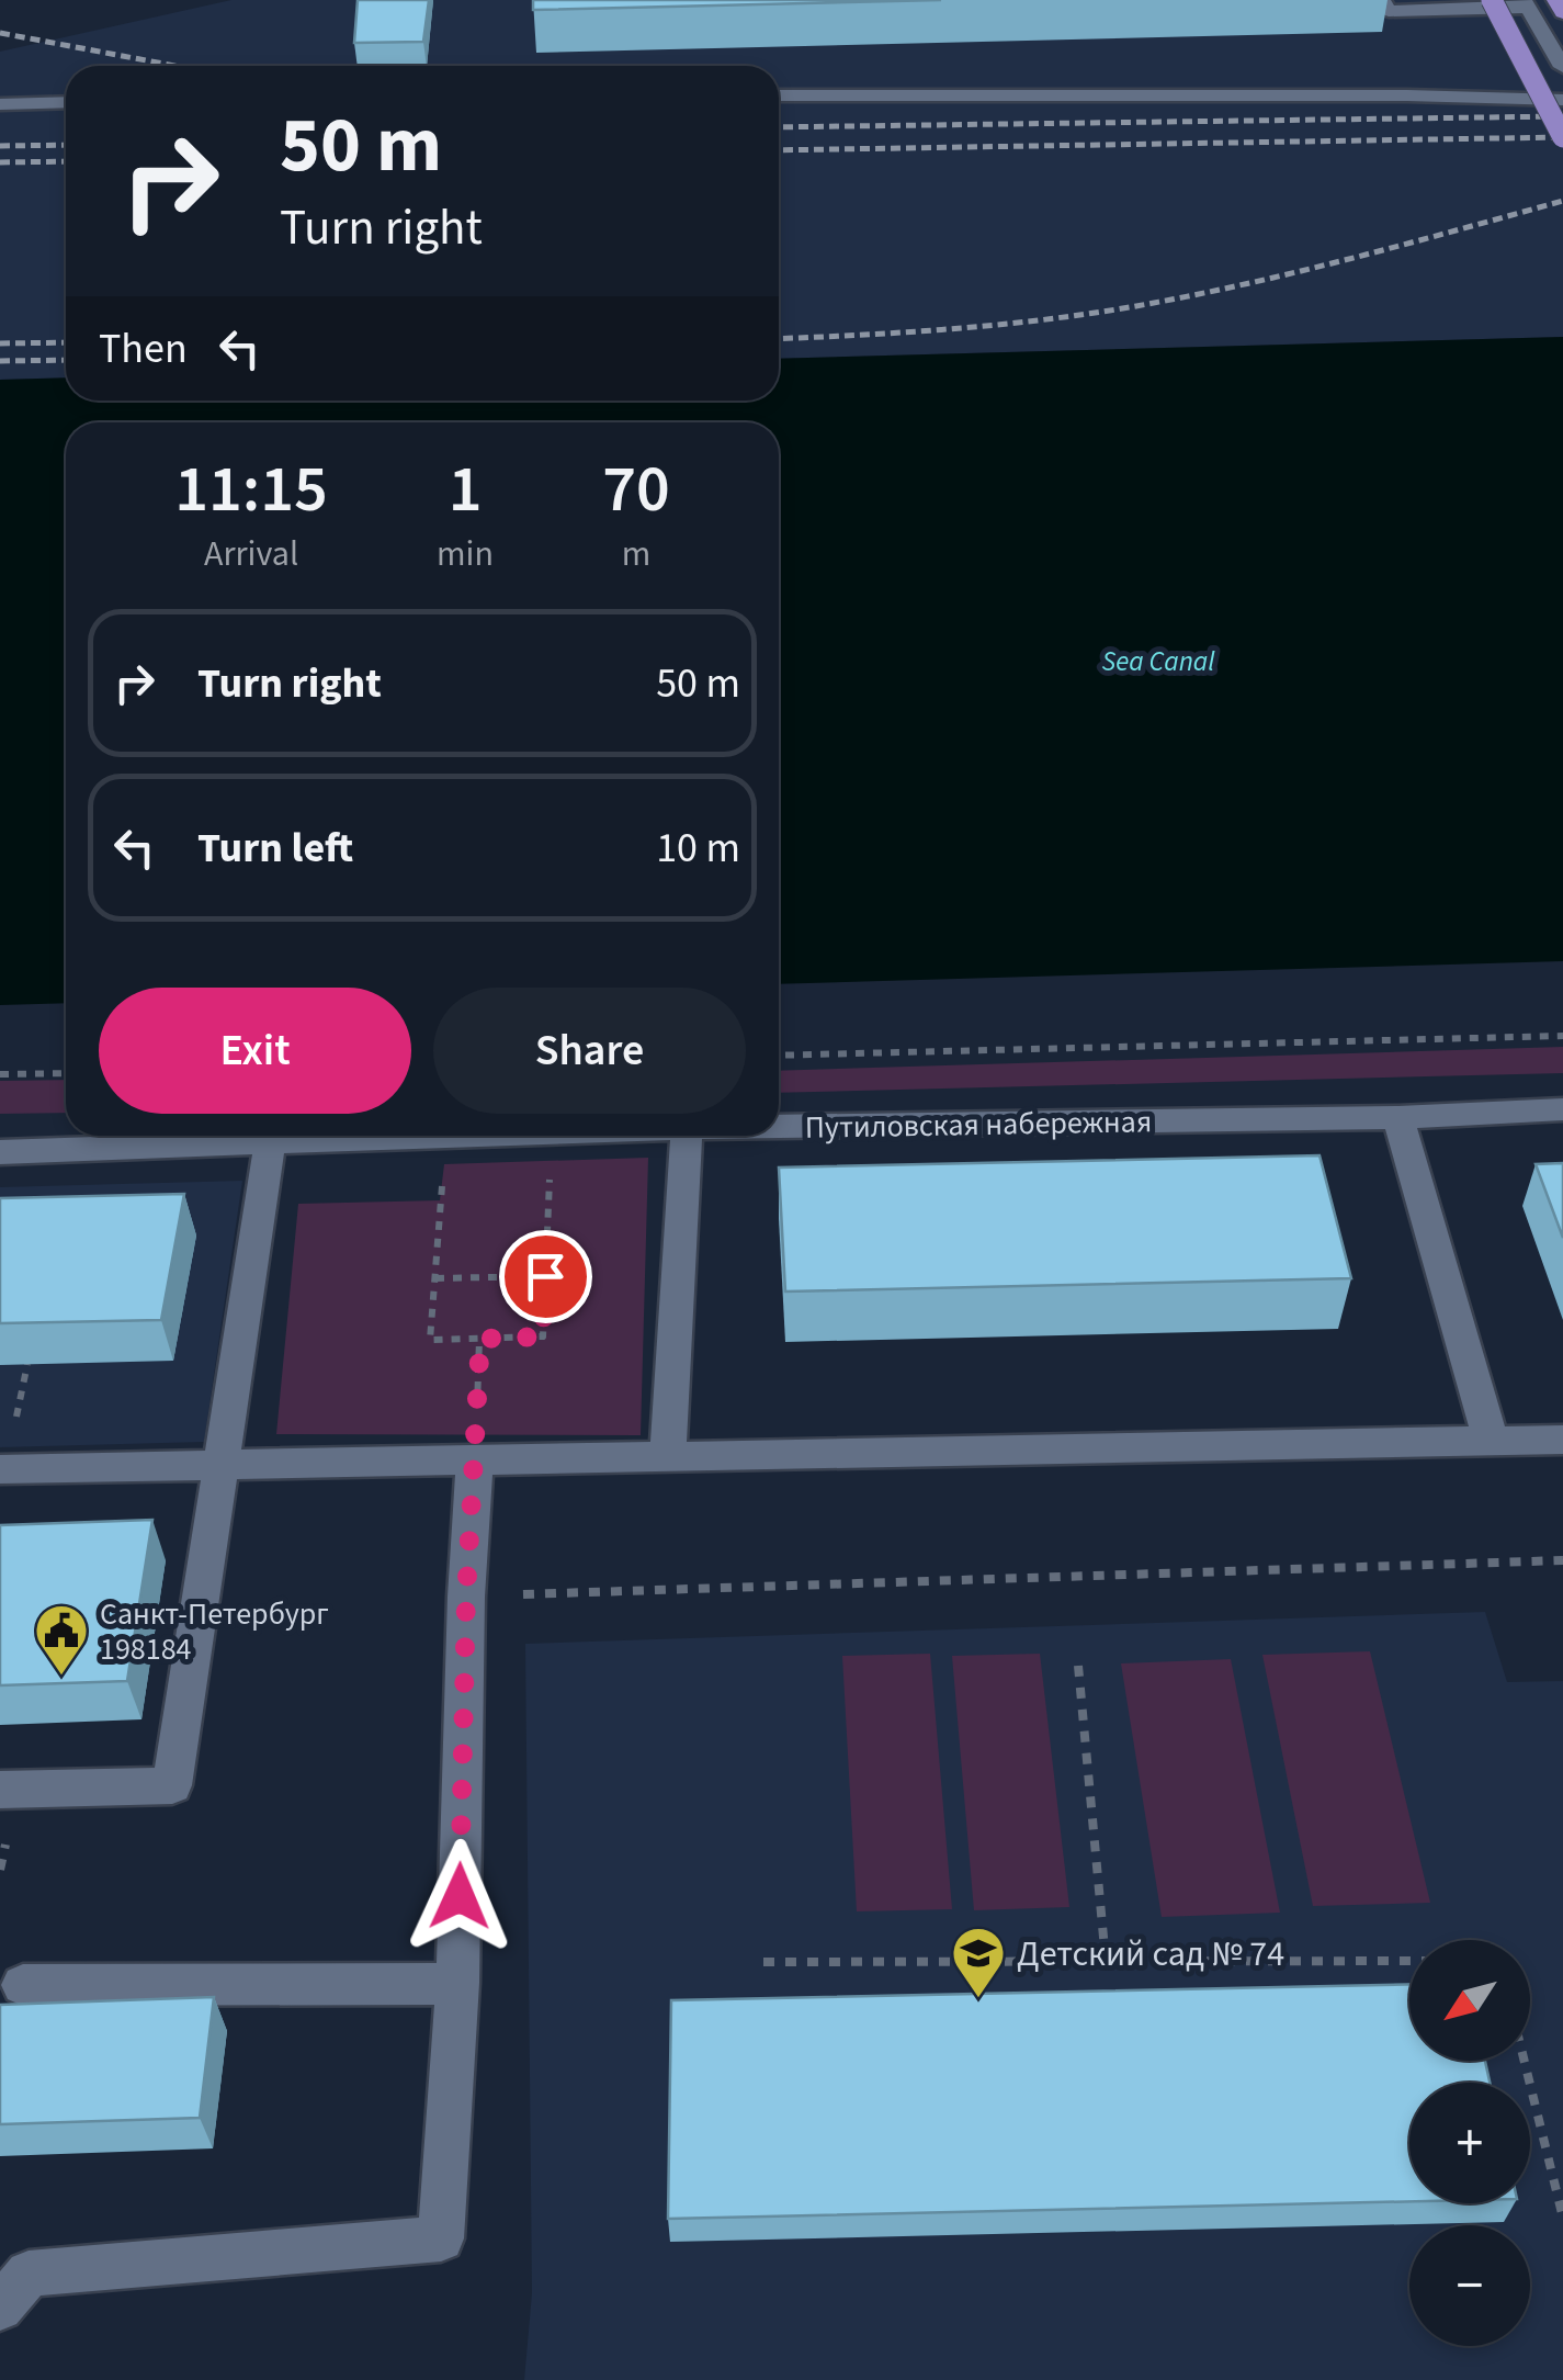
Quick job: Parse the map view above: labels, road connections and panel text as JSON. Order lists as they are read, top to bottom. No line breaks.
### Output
{"streets":{"street":["Путиловская набережная"]},"water":["Sea Canal"],"places":{"public building":["Санкт-Петербург 198184"],"school or university":["Детский сад № 74"]},"north":"bottom left","page":{"turn":["50 m","Turn right"],"then":"Then","eta":["11:15","Arrival","1","min","70","m"],"list":[{"name":"Turn right","value":"50 m"},{"name":"Turn left","value":"10 m"}],"buttons":["Exit","Share"],"map_buttons":["+","−"]}}
